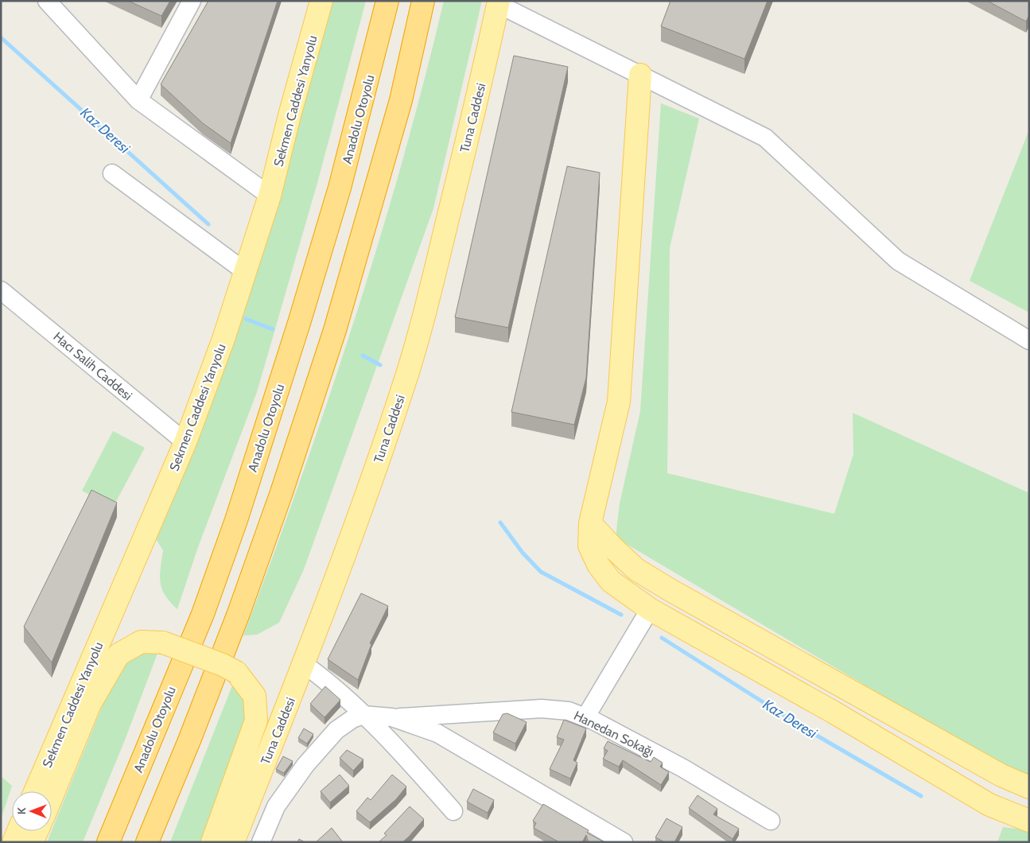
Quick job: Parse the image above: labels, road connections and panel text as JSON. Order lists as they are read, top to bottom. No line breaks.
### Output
{"streets":{"highway":["Anadolu Otoyolu"],"main road":["Sekmen Caddesi Yanyolu","Tuna Caddesi"],"street":["Hacı Salih Caddesi","Hanedan Sokağı"]},"crossings":[["Sekmen Caddesi Yanyolu","Hacı Salih Caddesi"]],"water":["Kaz Deresi"],"north":"left"}
